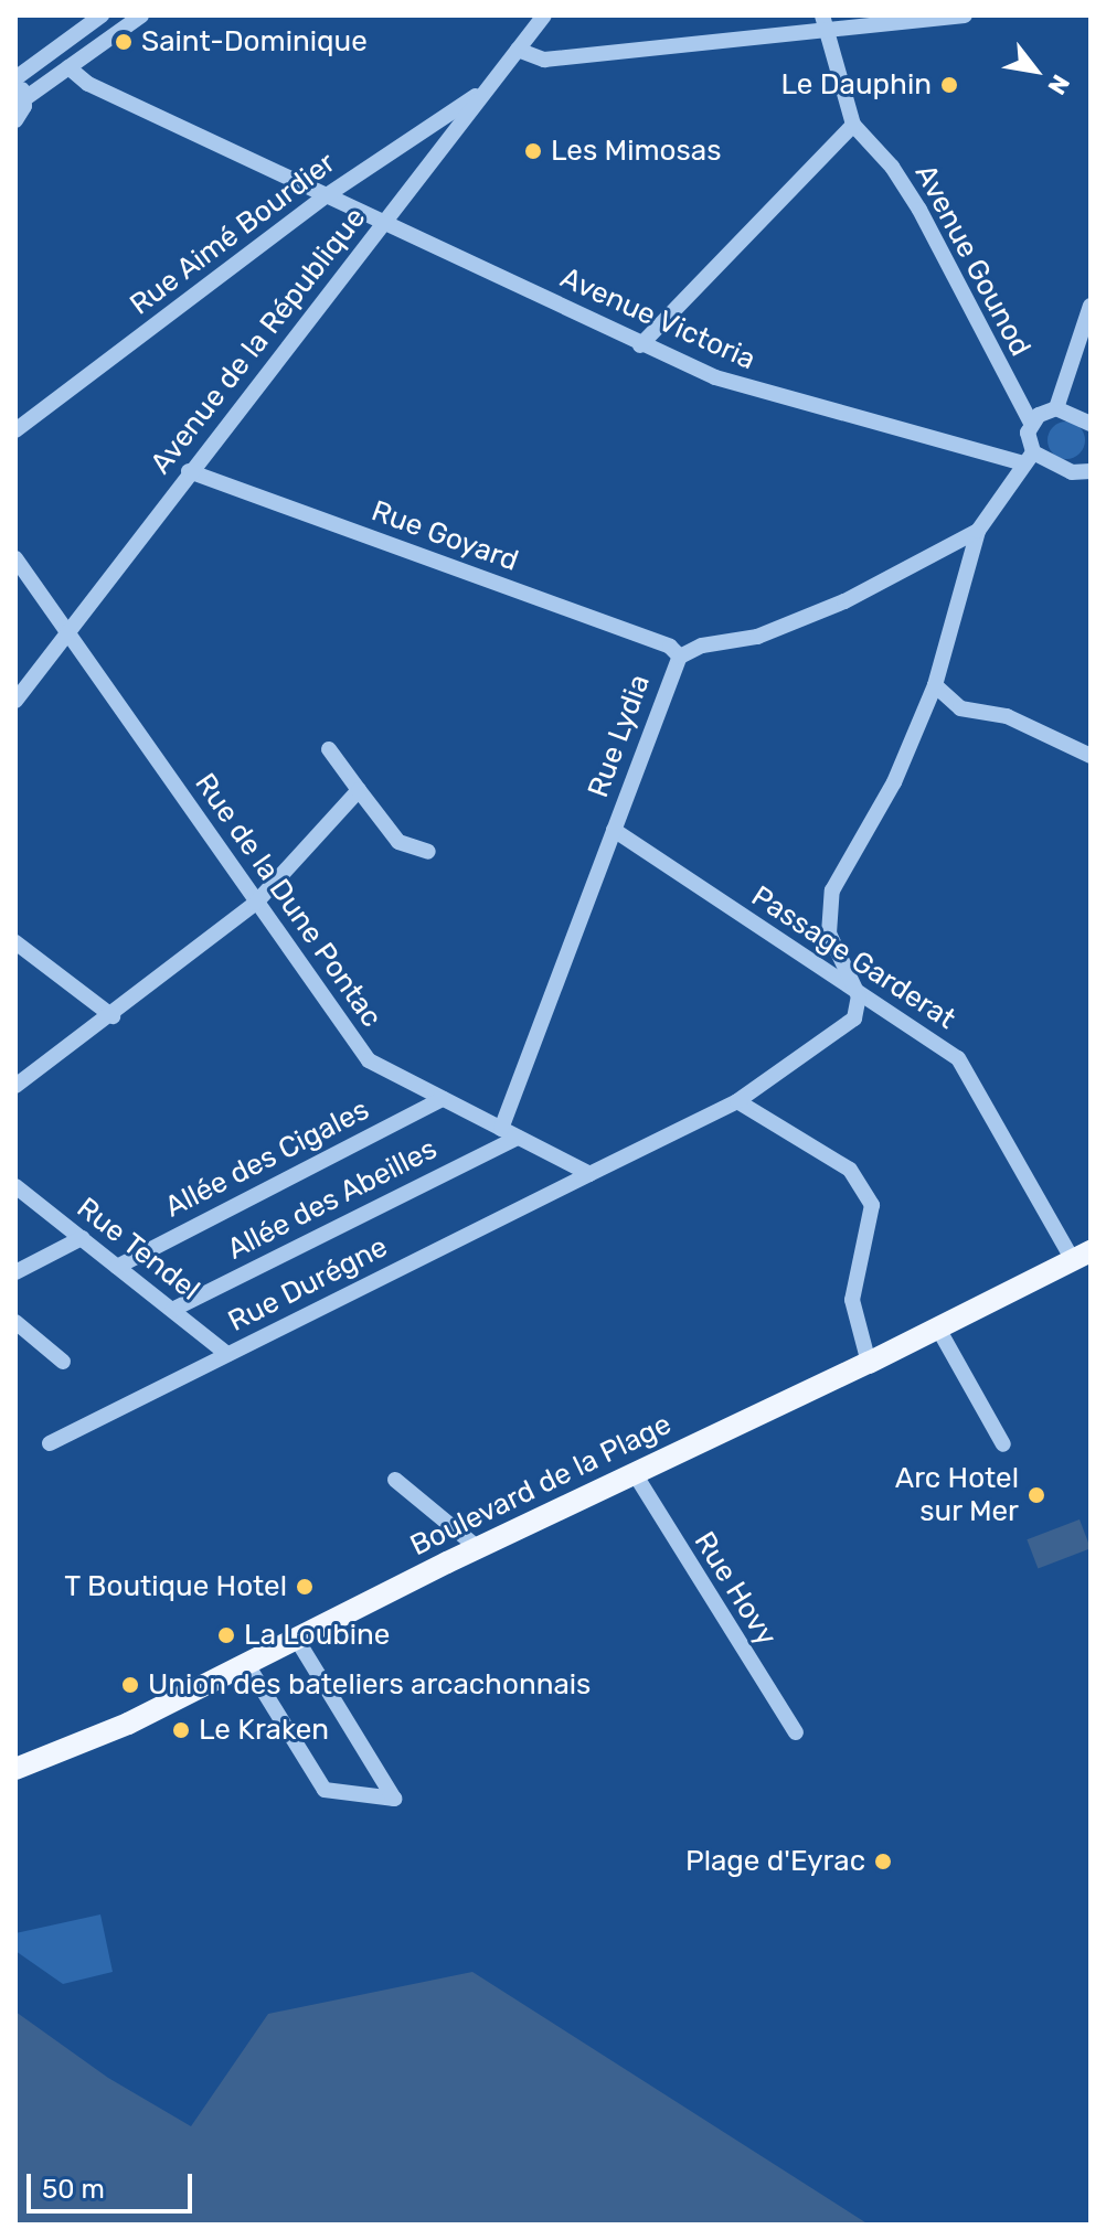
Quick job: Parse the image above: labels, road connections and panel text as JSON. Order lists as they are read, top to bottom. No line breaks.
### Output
{"streets":{"main road":["Boulevard de la Plage"],"street":["Rue Aimé Bourdier","Avenue Gounod","Avenue Victoria","Avenue de la République","Rue Goyard","Rue Lydia","Rue de la Dune Pontac","Passage Garderat","Allée des Cigales","Allée des Abeilles","Rue Tendel","Rue Durégne","Rue Hovy"]},"crossings":[["Rue Aimé Bourdier","Avenue Victoria"],["Rue Aimé Bourdier","Avenue de la République"],["Avenue Victoria","Avenue de la République"],["Avenue Victoria","Rue Lydia"],["Avenue de la République","Rue Goyard"],["Avenue de la République","Rue de la Dune Pontac"],["Rue Goyard","Rue Lydia"],["Rue Lydia","Rue de la Dune Pontac"],["Rue Lydia","Passage Garderat"],["Rue de la Dune Pontac","Allée des Cigales"],["Rue de la Dune Pontac","Allée des Abeilles"],["Rue de la Dune Pontac","Rue Durégne"],["Passage Garderat","Boulevard de la Plage"],["Allée des Cigales","Rue Tendel"],["Allée des Abeilles","Rue Tendel"],["Rue Tendel","Rue Durégne"],["Boulevard de la Plage","Rue Hovy"]],"places":["Saint-Dominique","Le Dauphin","Les Mimosas","Arc Hotel sur Mer","T Boutique Hotel","La Loubine","Union des bateliers arcachonnais","Le Kraken","Plage d'Eyrac"],"scale_bar":"50 m","north":"bottom right"}
